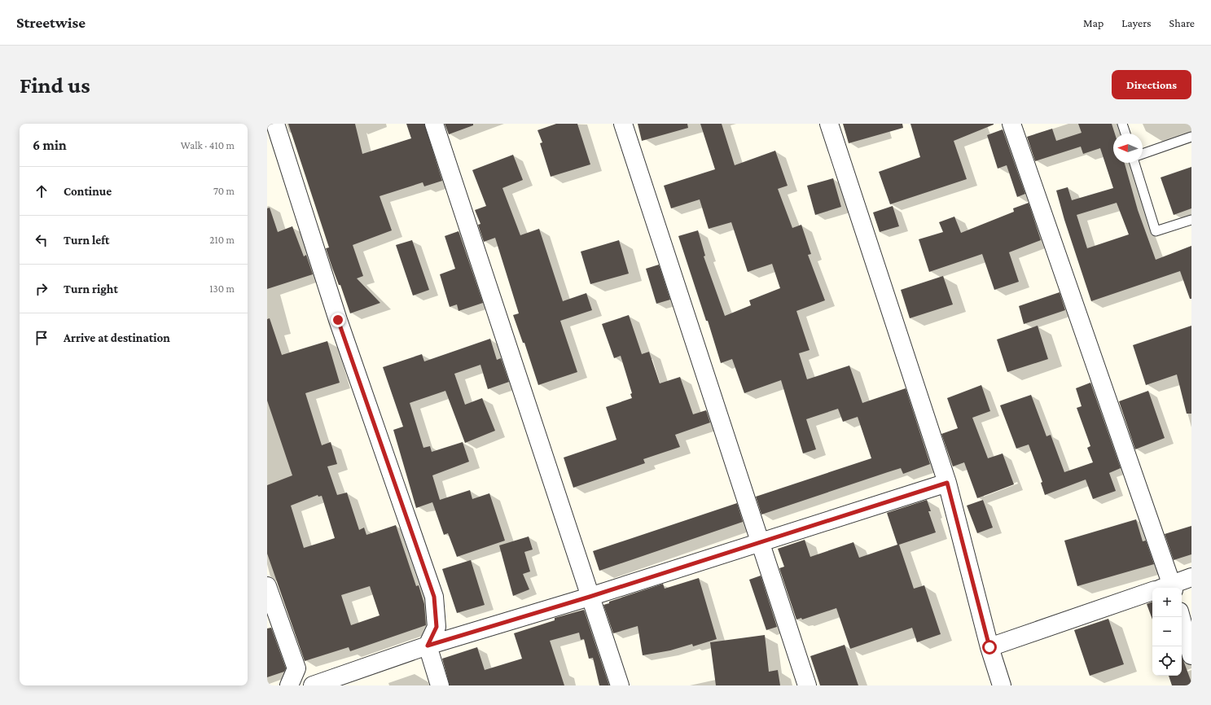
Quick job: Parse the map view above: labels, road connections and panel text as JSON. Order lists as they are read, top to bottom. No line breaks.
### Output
{"north":"left","page":{"header":"Streetwise","nav":["Map","Layers","Share"],"buttons":"Directions","title":"Find us","heading":["6 min","Walk · 410 m"],"list":[["Continue","70 m"],["Turn left","210 m"],["Turn right","130 m"],"Arrive at destination"],"map_buttons":["+","−"]}}
